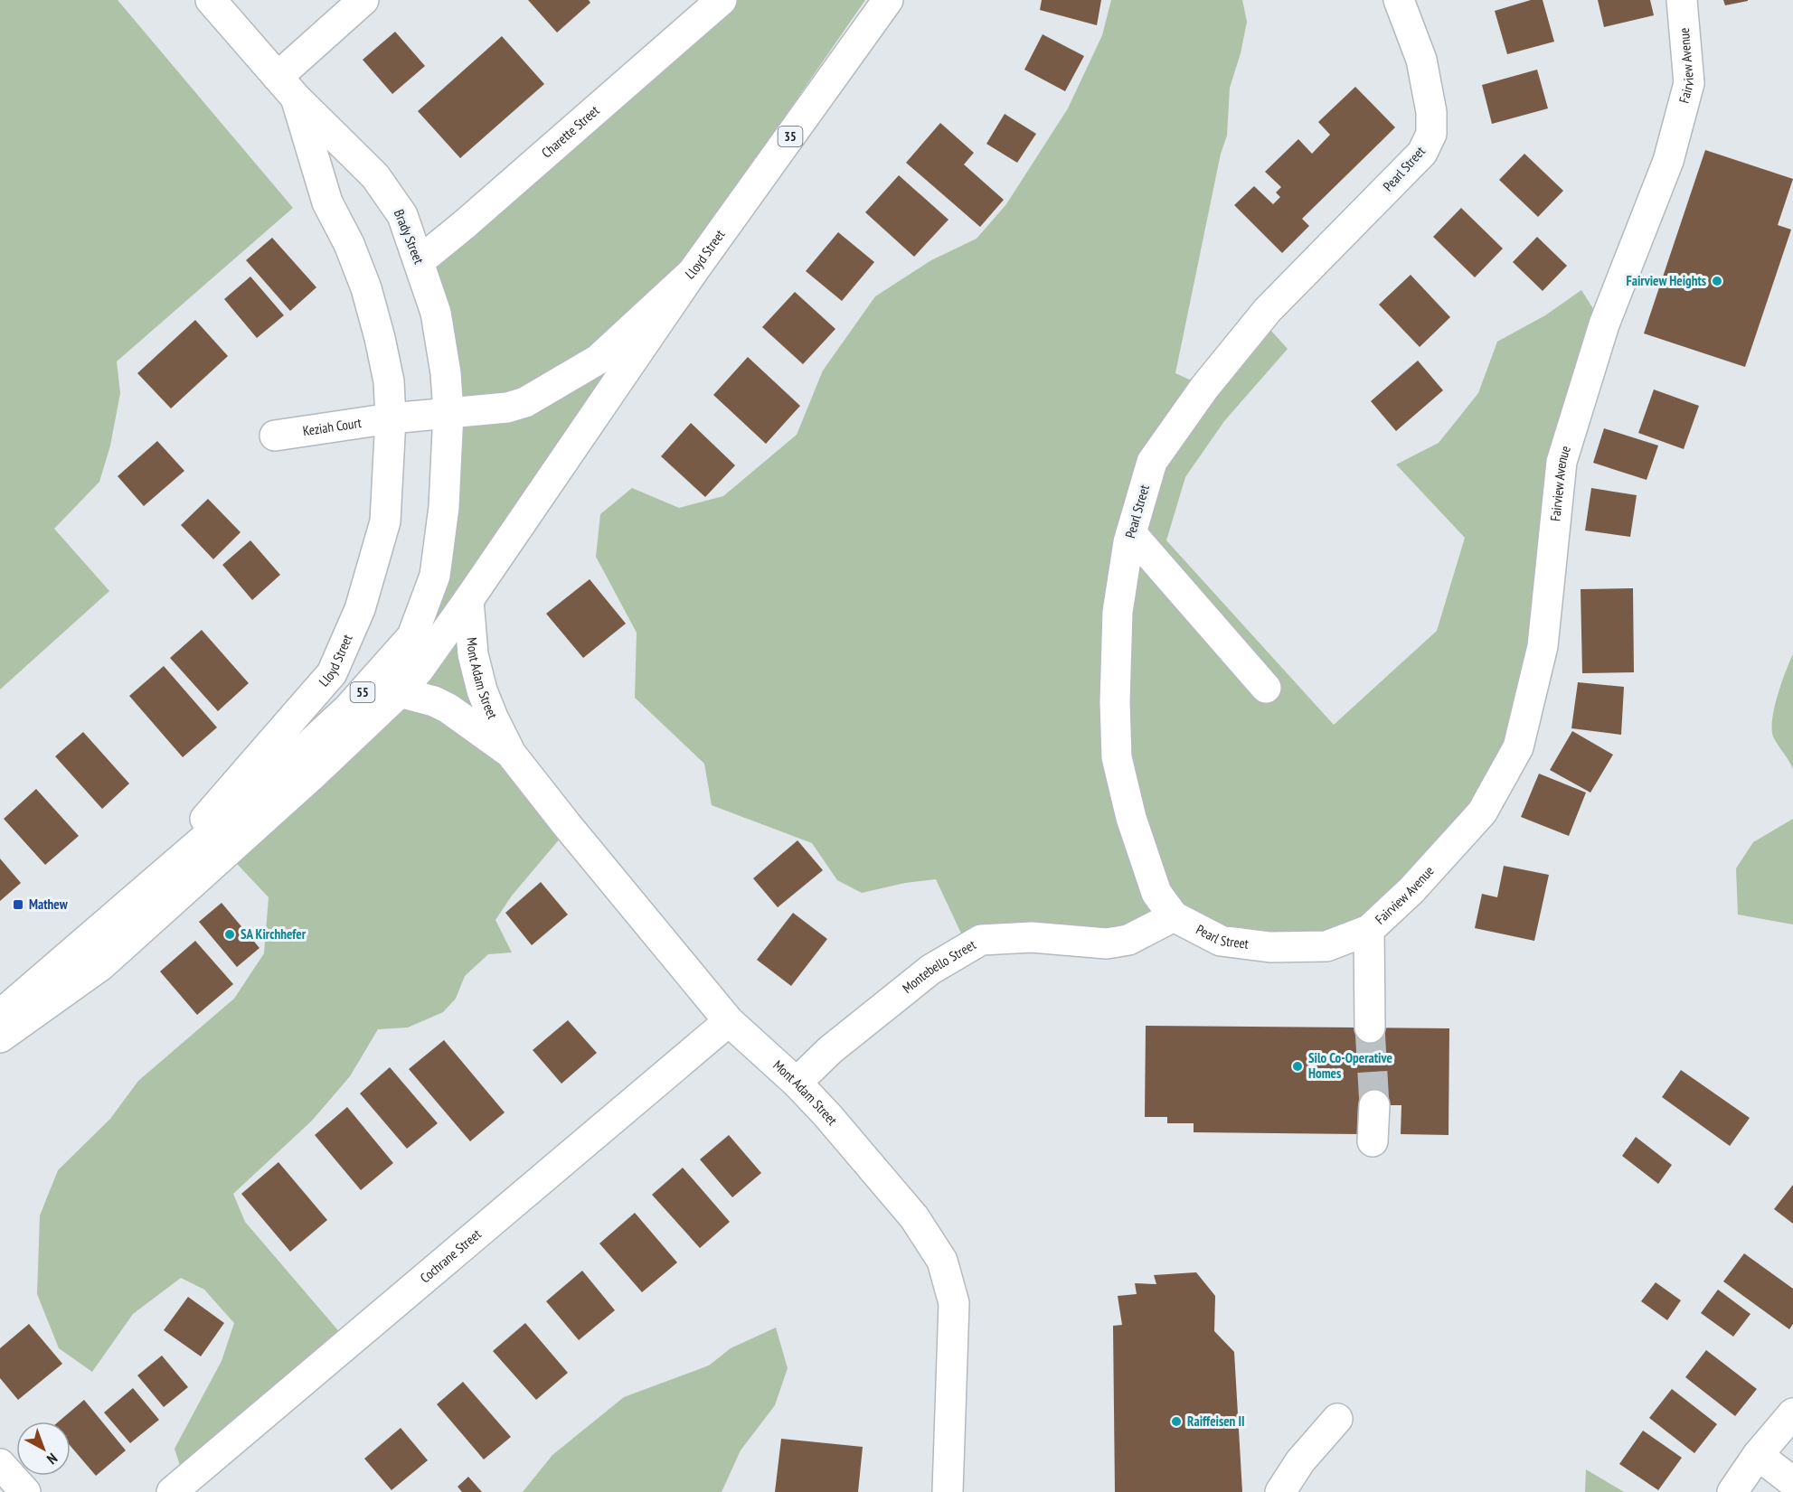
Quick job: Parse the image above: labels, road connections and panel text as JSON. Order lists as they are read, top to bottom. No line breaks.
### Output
{"streets":{"street":["Fairview Avenue","Charette Street","35","Pearl Street","Brady Street","Lloyd Street","Keziah Court","Mont Adam Street","55","Montebello Street","Cochrane Street"]},"crossings":[["Fairview Avenue","Pearl Street"],["Charette Street","Brady Street"],["Pearl Street","Montebello Street"],["Brady Street","Lloyd Street"],["Brady Street","Keziah Court"],["Lloyd Street","Keziah Court"],["Mont Adam Street","Montebello Street"],["Mont Adam Street","Cochrane Street"]],"places":{"other":["Fairview Heights","SA Kirchhefer","Silo Co-Operative Homes","Raiffeisen II"],"transit":["Mathew"]},"north":"bottom right"}
